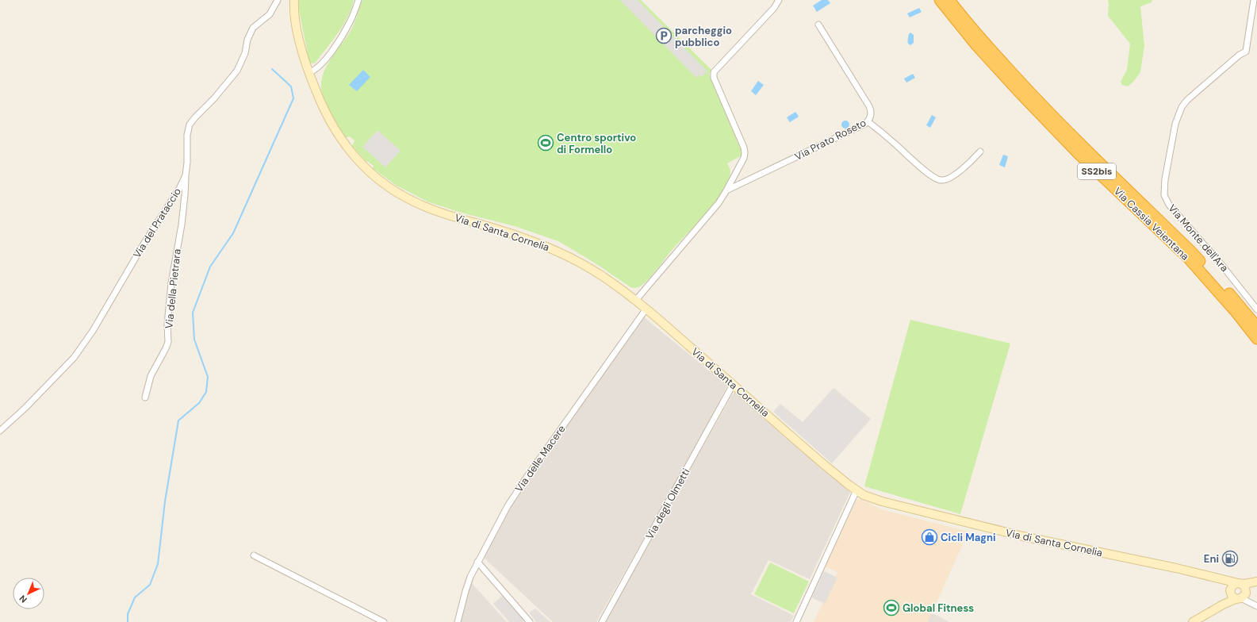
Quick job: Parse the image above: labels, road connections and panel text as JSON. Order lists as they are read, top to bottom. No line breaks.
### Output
{"streets":{"highway":["SS2bis","Via Cassia Veientana"],"street":["Via Prato Roseto","Via del Prataccio","Via di Santa Cornelia","Via Monte dell'Ara","Via della Pietrara","Via delle Macere","Via degli Olmetti"]},"crossings":[["Via Prato Roseto","Via di Santa Cornelia"],["Via del Prataccio","Via della Pietrara"],["Via di Santa Cornelia","Via delle Macere"],["Via di Santa Cornelia","Via degli Olmetti"]],"places":{"parking":["parcheggio pubblico"],"sports":["Centro sportivo di Formello","Global Fitness"],"shop":["Cicli Magni"],"fuel station":["Eni"]},"north":"bottom left"}
